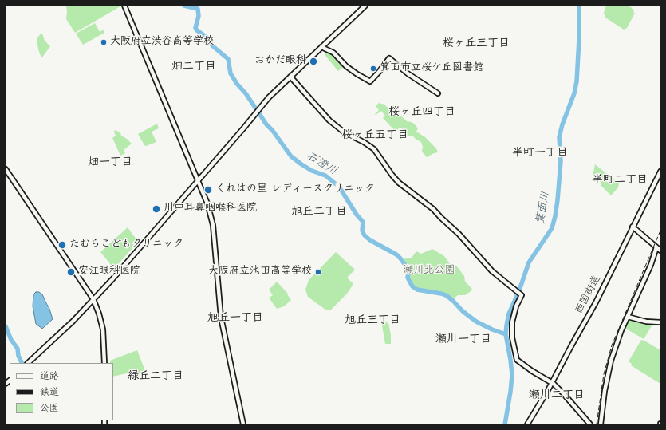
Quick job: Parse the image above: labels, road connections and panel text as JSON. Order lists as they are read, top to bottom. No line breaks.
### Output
{"streets":{"street":["西国街道"]},"districts":["桜ヶ丘三丁目","畑二丁目","桜ヶ丘四丁目","桜ヶ丘五丁目","半町一丁目","畑一丁目","半町二丁目","旭丘二丁目","旭丘一丁目","旭丘三丁目","瀬川一丁目","緑丘二丁目","瀬川二丁目"],"water":["石澄川","箕面川"],"parks":["瀬川北公園"],"places":["大阪府立渋谷高等学校","おかだ眼科","箕面市立桜ケ丘図書館","くれはの里 レディースクリニック","川中耳鼻咽喉科医院","たむらこどもクリニック","安江眼科医院","大阪府立池田高等学校"],"legend":["道路","鉄道","公園"]}
